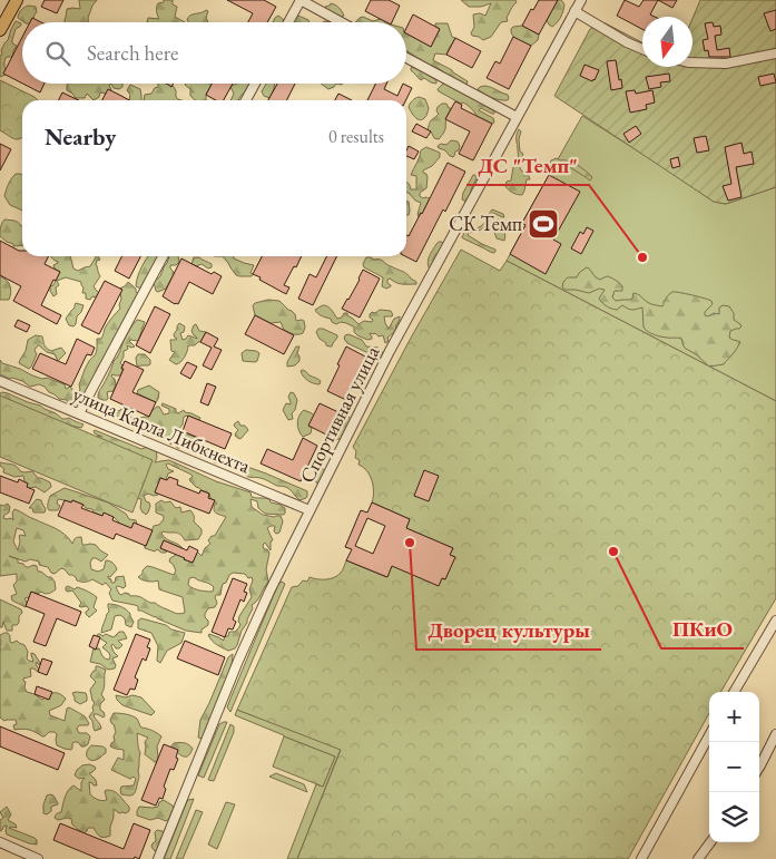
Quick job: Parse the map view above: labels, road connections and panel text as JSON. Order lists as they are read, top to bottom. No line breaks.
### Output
{"streets":{"street":["Спортивная улица","улица Карла Либкнехта"]},"crossings":[["Спортивная улица","улица Карла Либкнехта"]],"places":{"sports":["СК Темп"],"other":["ДС \"Темп\"","Дворец культуры","ПКиО"]},"north":"bottom","page":{"search":"Search here","heading":["Nearby","0 results"],"map_buttons":["+","−"]}}
